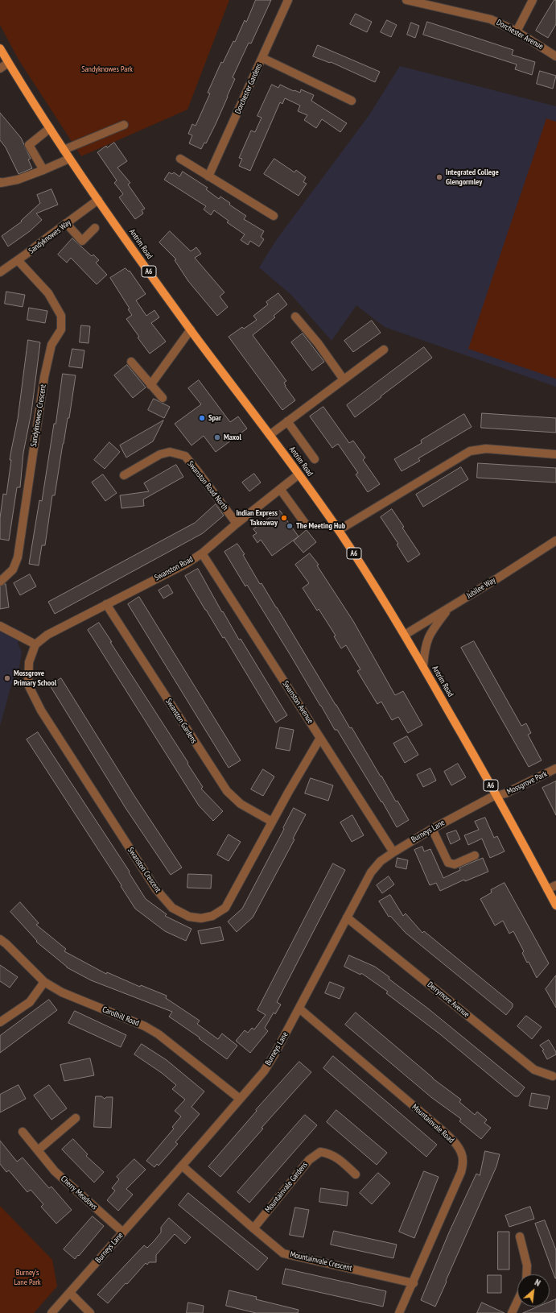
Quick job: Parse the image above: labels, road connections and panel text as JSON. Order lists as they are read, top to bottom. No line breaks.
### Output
{"streets":{"main road":["Antrim Road","A6"],"street":["Dorchester Avenue","Dorchester Gardens","Sandyknowes Way","Sandyknowes Crescent","Swanston Road North","Swanston Road","Jubilee Way","Swanston Avenue","Swanston Gardens","Mossgrove Park","Burneys Lane","Swanston Crescent","Derrymore Avenue","Carolhill Road","Mountainvale Road","Mountainvale Gardens","Cherry Meadows","Mountainvale Crescent"]},"crossings":[["Sandyknowes Way","Antrim Road"],["Sandyknowes Way","Sandyknowes Crescent"],["Antrim Road","Swanston Road"],["Antrim Road","Jubilee Way"],["Antrim Road","Mossgrove Park"],["Antrim Road","Burneys Lane"],["Swanston Road North","Swanston Road"],["Swanston Road","Swanston Avenue"],["Swanston Road","Swanston Gardens"],["Swanston Road","Swanston Crescent"],["Swanston Avenue","Burneys Lane"],["Swanston Avenue","Swanston Crescent"],["Swanston Gardens","Swanston Crescent"],["Mossgrove Park","Burneys Lane"],["Burneys Lane","Derrymore Avenue"],["Burneys Lane","Carolhill Road"],["Burneys Lane","Mountainvale Road"],["Burneys Lane","Cherry Meadows"],["Burneys Lane","Mountainvale Crescent"],["Mountainvale Road","Mountainvale Crescent"],["Mountainvale Gardens","Mountainvale Crescent"]],"parks":["Sandyknowes Park","Burney's Lane Park"],"places":["Integrated College Glengormley","Spar","Maxol","Indian Express Takeaway","The Meeting Hub","Mossgrove Primary School"],"north":"top right"}
